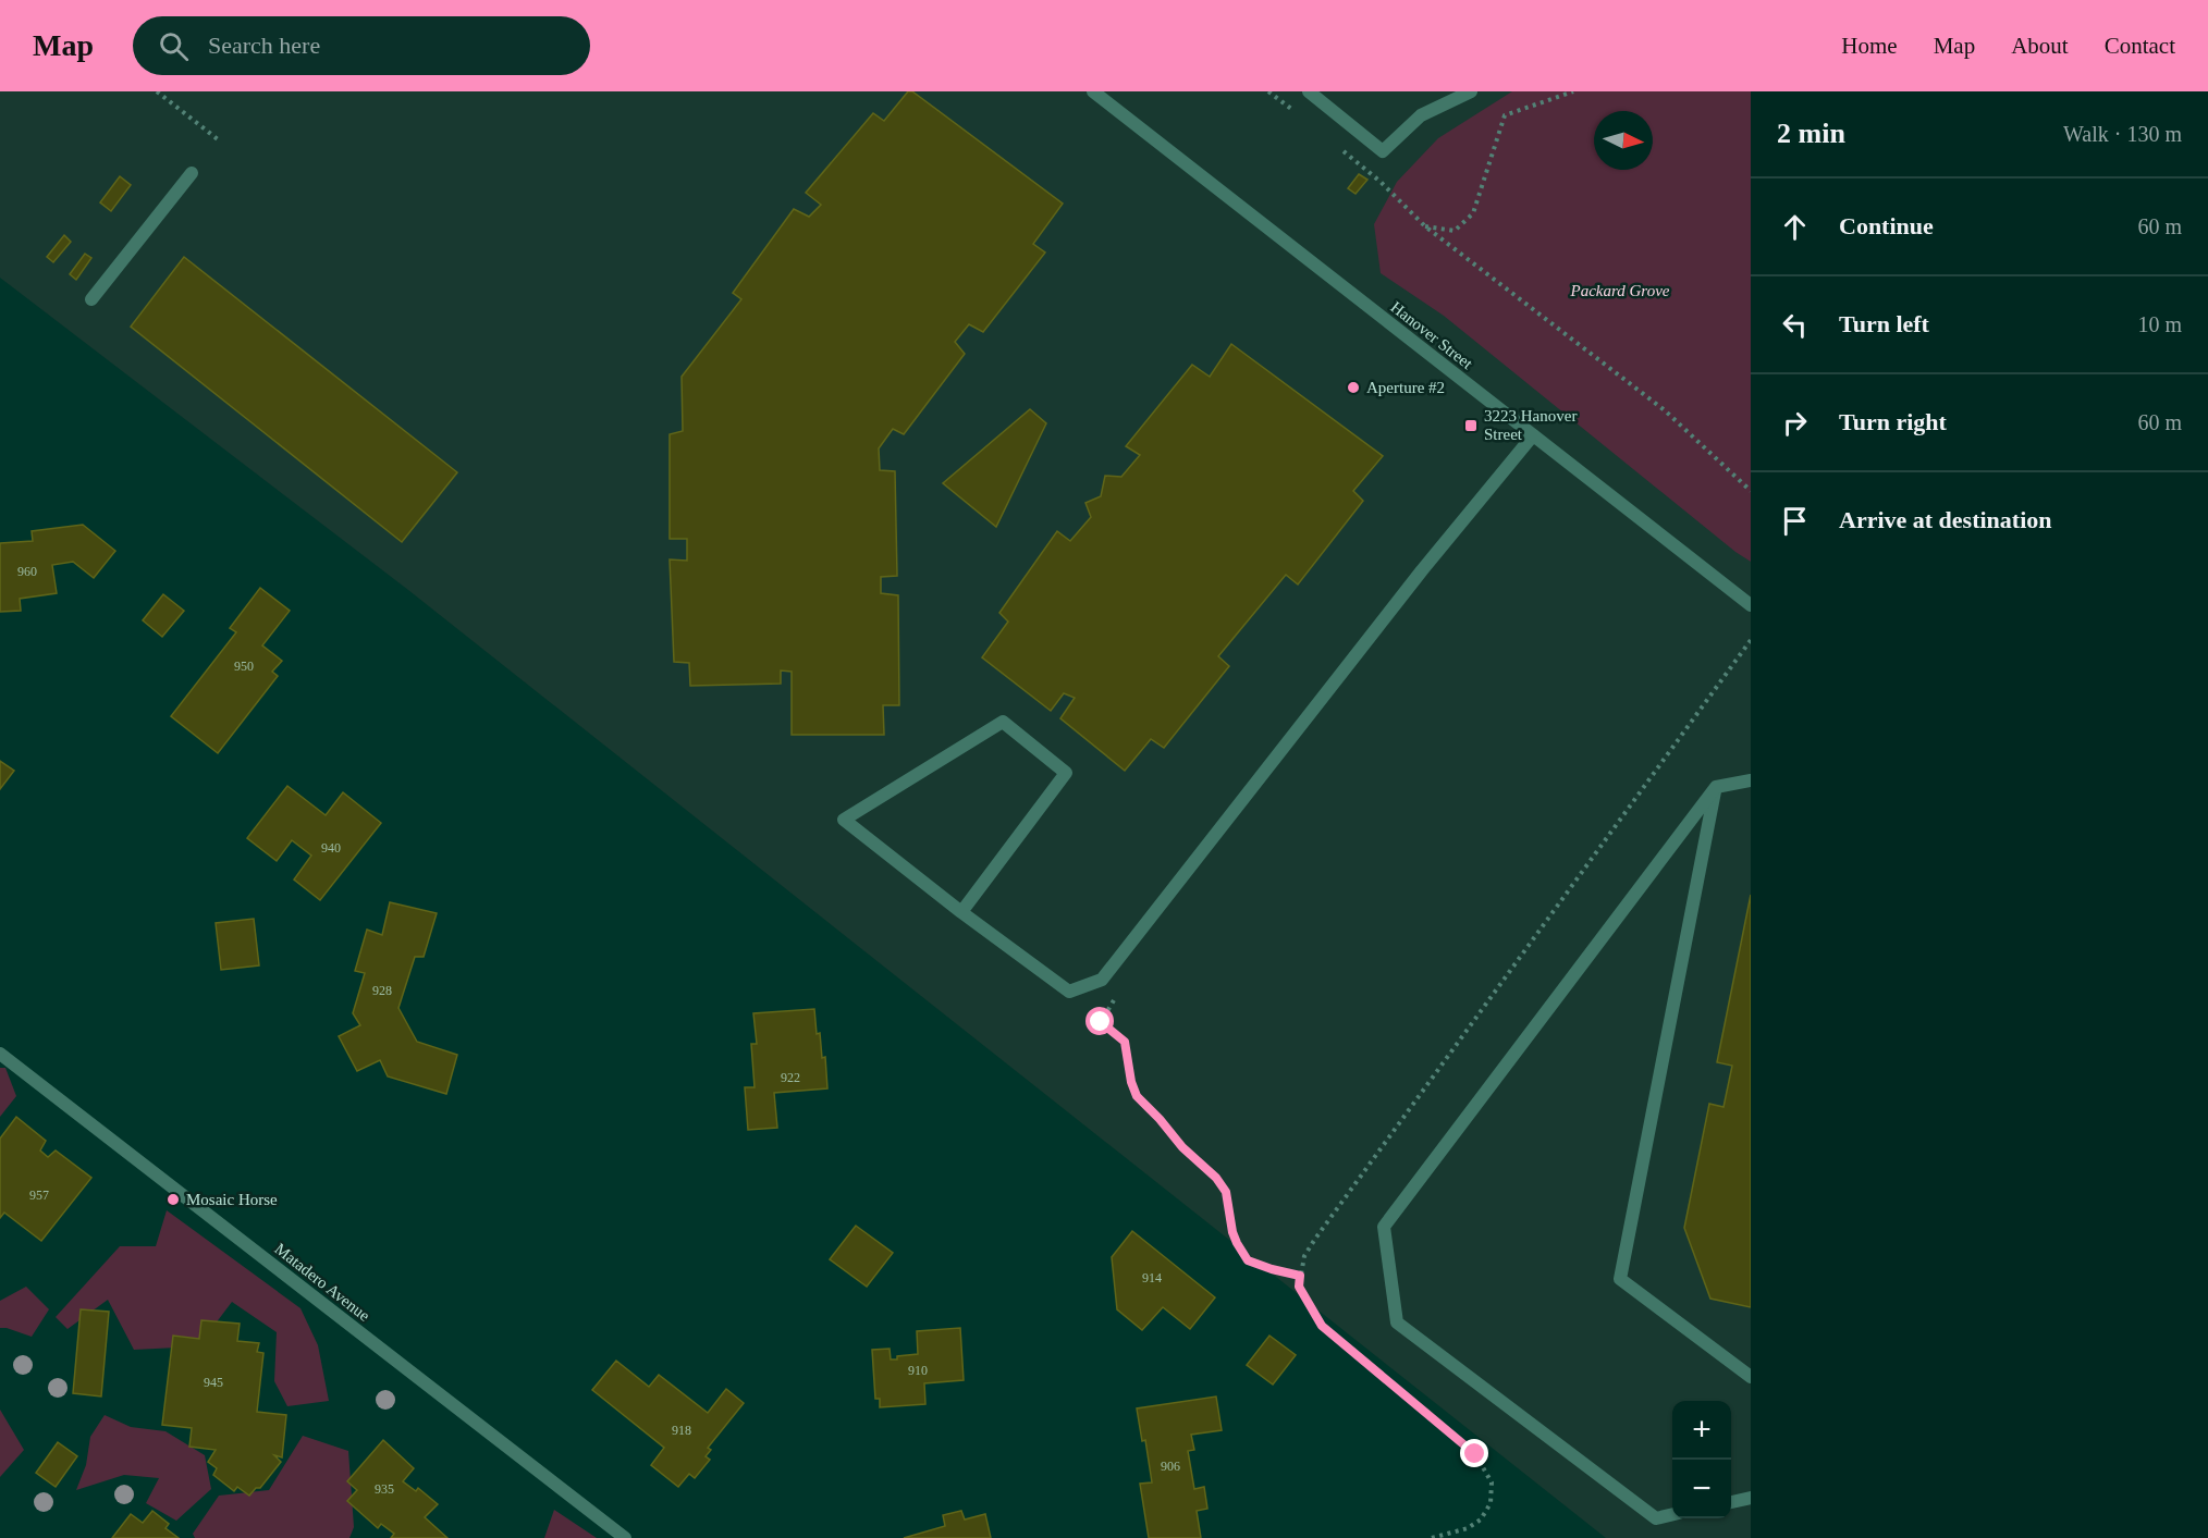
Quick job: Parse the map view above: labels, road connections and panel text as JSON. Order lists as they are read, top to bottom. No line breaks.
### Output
{"streets":{"street":["Hanover Street","Matadero Avenue"]},"parks":["Packard Grove"],"places":{"other":["Aperture #2","Mosaic Horse"],"transit":["3223 Hanover Street"]},"house_numbers":["960","950","940","928","922","957","914","910","945","918","906","935"],"north":"right","page":{"header":"Map","search":"Search here","nav":["Home","Map","About","Contact"],"heading":["2 min","Walk · 130 m"],"list":[["Continue","60 m"],["Turn left","10 m"],["Turn right","60 m"],"Arrive at destination"],"map_buttons":["+","−"]}}
